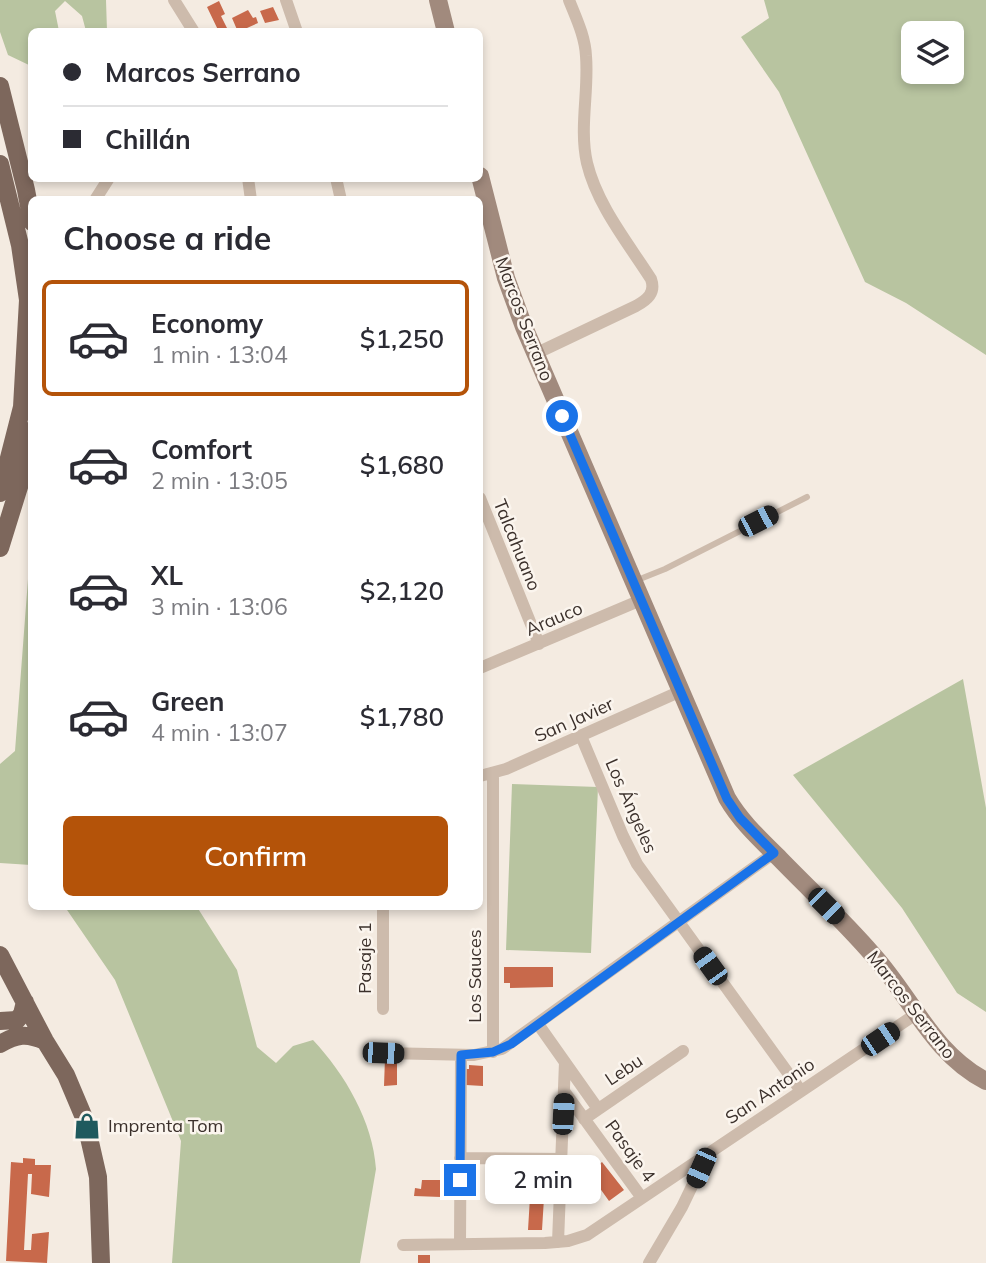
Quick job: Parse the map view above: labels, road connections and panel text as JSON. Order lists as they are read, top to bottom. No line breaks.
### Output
{"streets":{"street":["Marcos Serrano","Talcahuano","Arauco","San Javier","Los Ángeles","Pasaje 1","Los Sauces","Lebu","San Antonio","Pasaje 4"]},"crossings":[["Marcos Serrano","Arauco"],["Marcos Serrano","San Javier"],["Marcos Serrano","San Antonio"],["Talcahuano","Arauco"],["San Javier","Los Ángeles"],["San Javier","Los Sauces"],["Los Ángeles","San Antonio"],["Lebu","Pasaje 4"],["San Antonio","Pasaje 4"]],"places":{"shop":["Imprenta Tom"]},"page":{"banner":["Marcos Serrano","Chillán"],"heading":"Choose a ride","list":[{"name":"Economy","note":"1 min · 13:04","value":"$1,250"},{"name":"Comfort","note":"2 min · 13:05","value":"$1,680"},{"name":"XL","note":"3 min · 13:06","value":"$2,120"},{"name":"Green","note":"4 min · 13:07","value":"$1,780"}],"buttons":"Confirm","bubble":"2 min"}}
